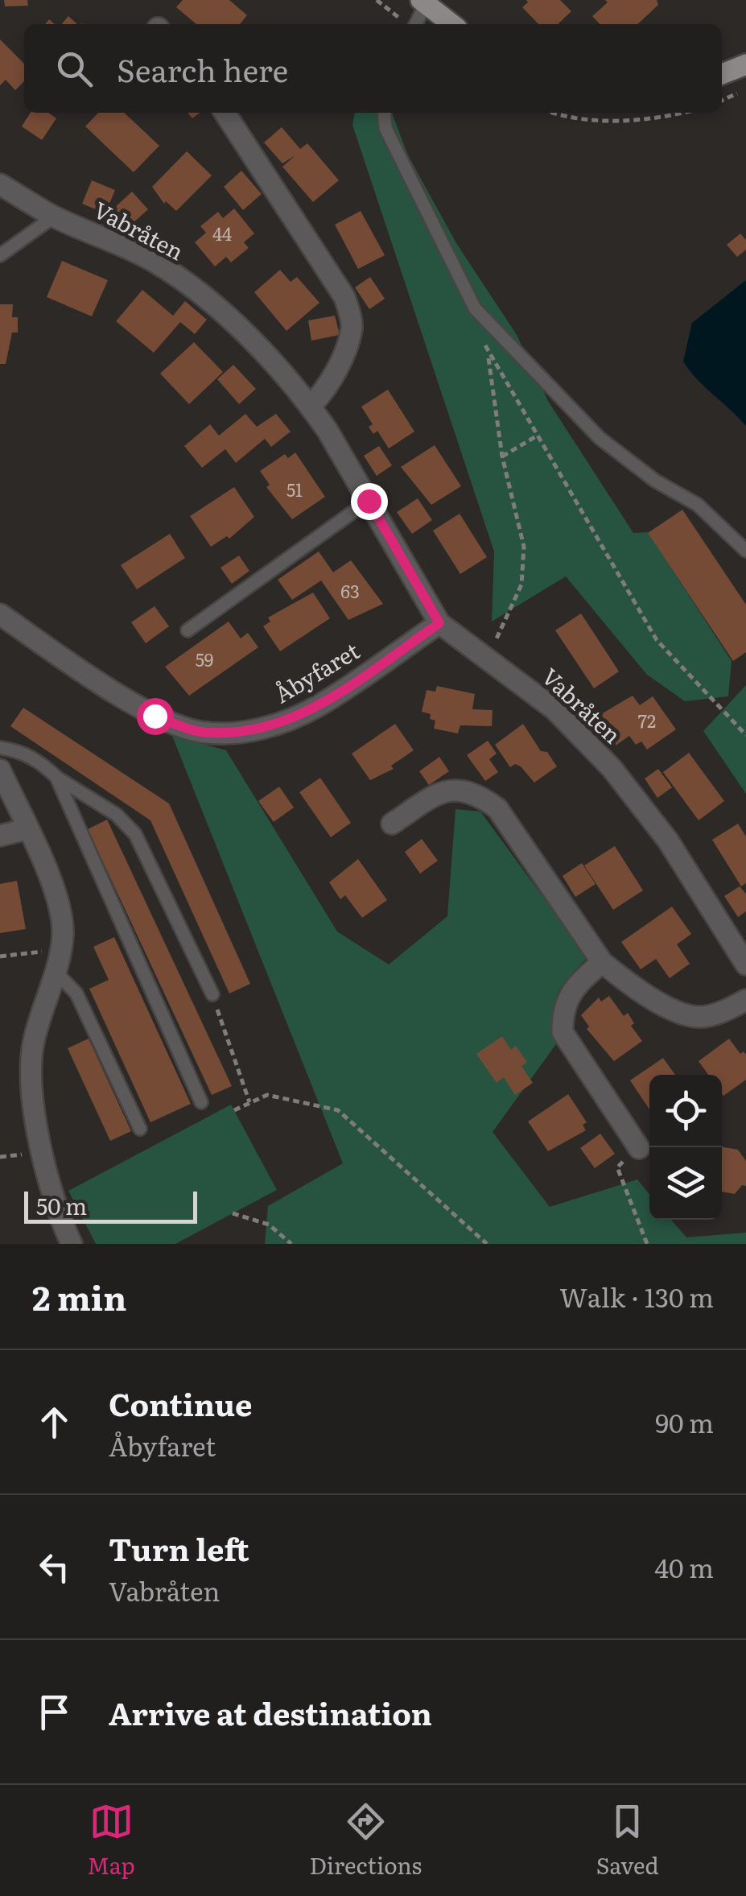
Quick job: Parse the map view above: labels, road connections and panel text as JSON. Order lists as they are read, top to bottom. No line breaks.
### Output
{"streets":{"street":["Vabråten","Åbyfaret"]},"crossings":[["Vabråten","Åbyfaret"]],"house_numbers":["44","51","63","59","72"],"scale_bar":"50 m","page":{"search":"Search here","scale":"50 m","heading":["2 min","Walk · 130 m"],"list":[["Continue","Åbyfaret","90 m"],["Turn left","Vabråten","40 m"],"Arrive at destination"],"nav":["Map","Directions","Saved"]}}
